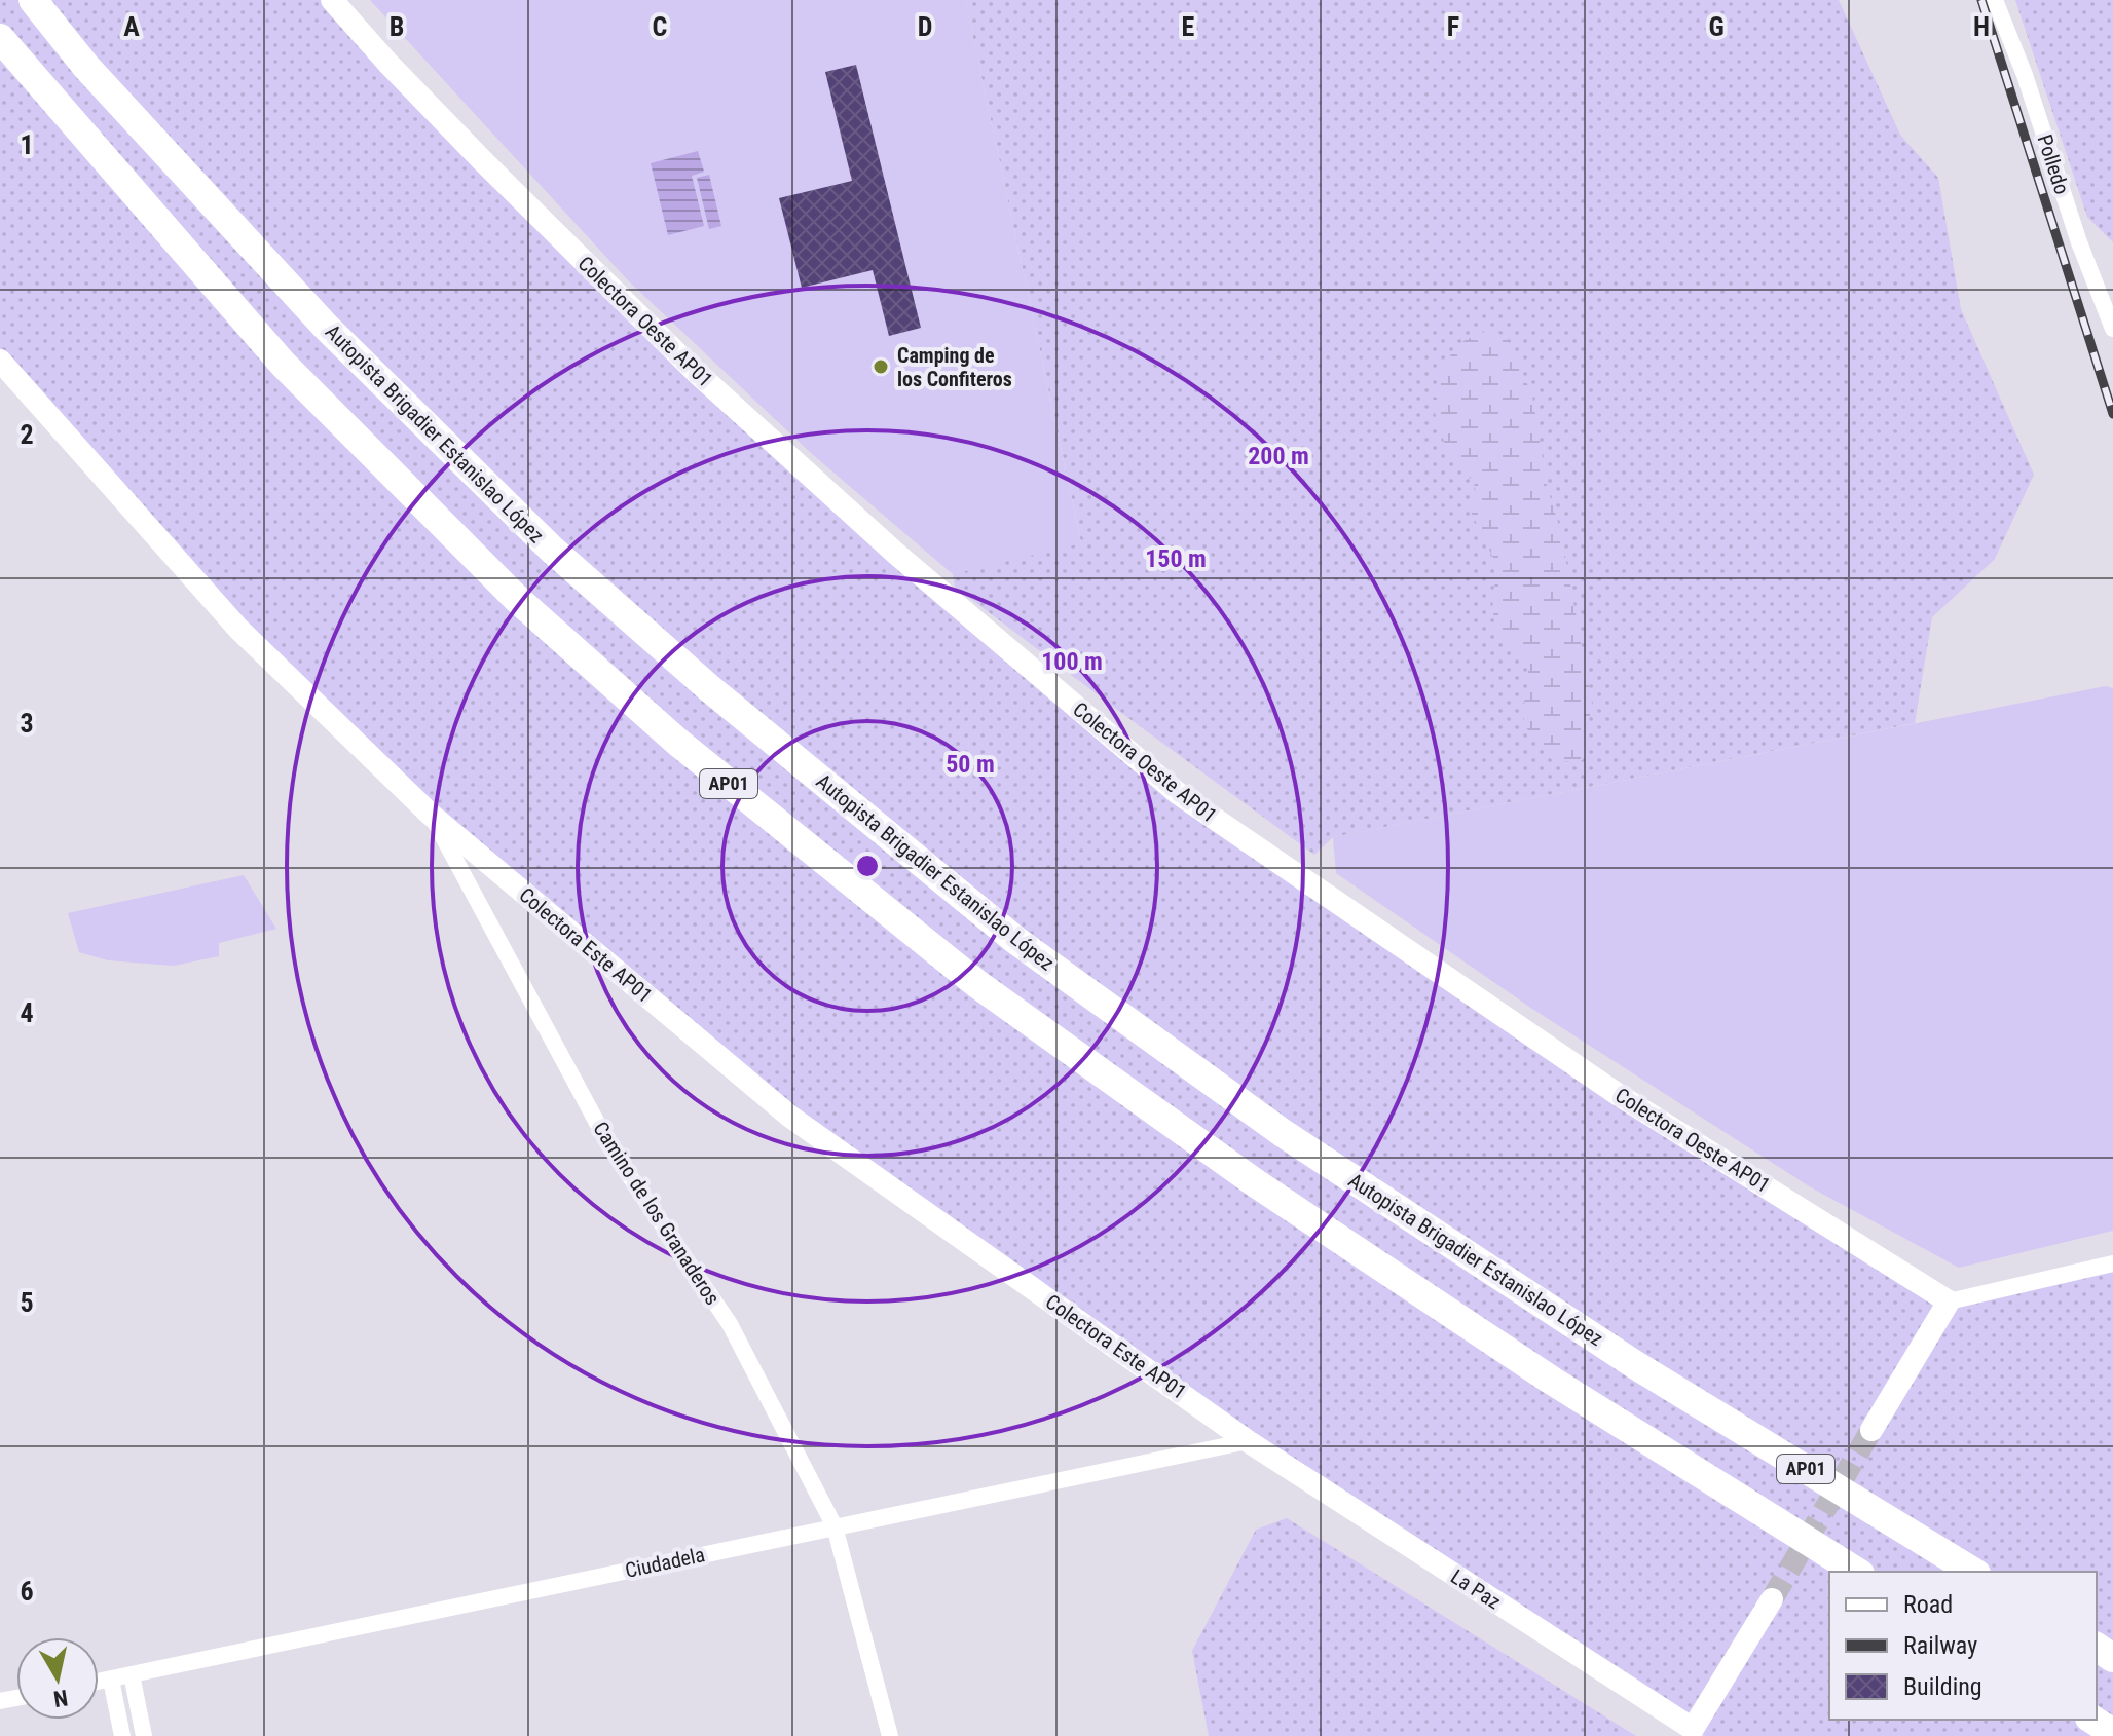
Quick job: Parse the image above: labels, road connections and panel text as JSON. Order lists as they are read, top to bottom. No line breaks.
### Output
{"streets":{"highway":["Autopista Brigadier Estanislao López","AP01"],"street":["Polledo","Colectora Oeste AP01","Colectora Este AP01","Camino de los Granaderos","Ciudadela","La Paz"]},"crossings":[["Colectora Este AP01","Camino de los Granaderos"],["Colectora Este AP01","Ciudadela"],["Colectora Este AP01","La Paz"],["Camino de los Granaderos","Ciudadela"],["Ciudadela","La Paz"]],"places":["Camping de los Confiteros"],"legend":["Road","Railway","Building"],"north":"bottom","grid":{"columns":["A","B","C","D","E","F","G","H"],"rows":["1","2","3","4","5","6"]},"rings":["200 m","150 m","100 m","50 m"]}
